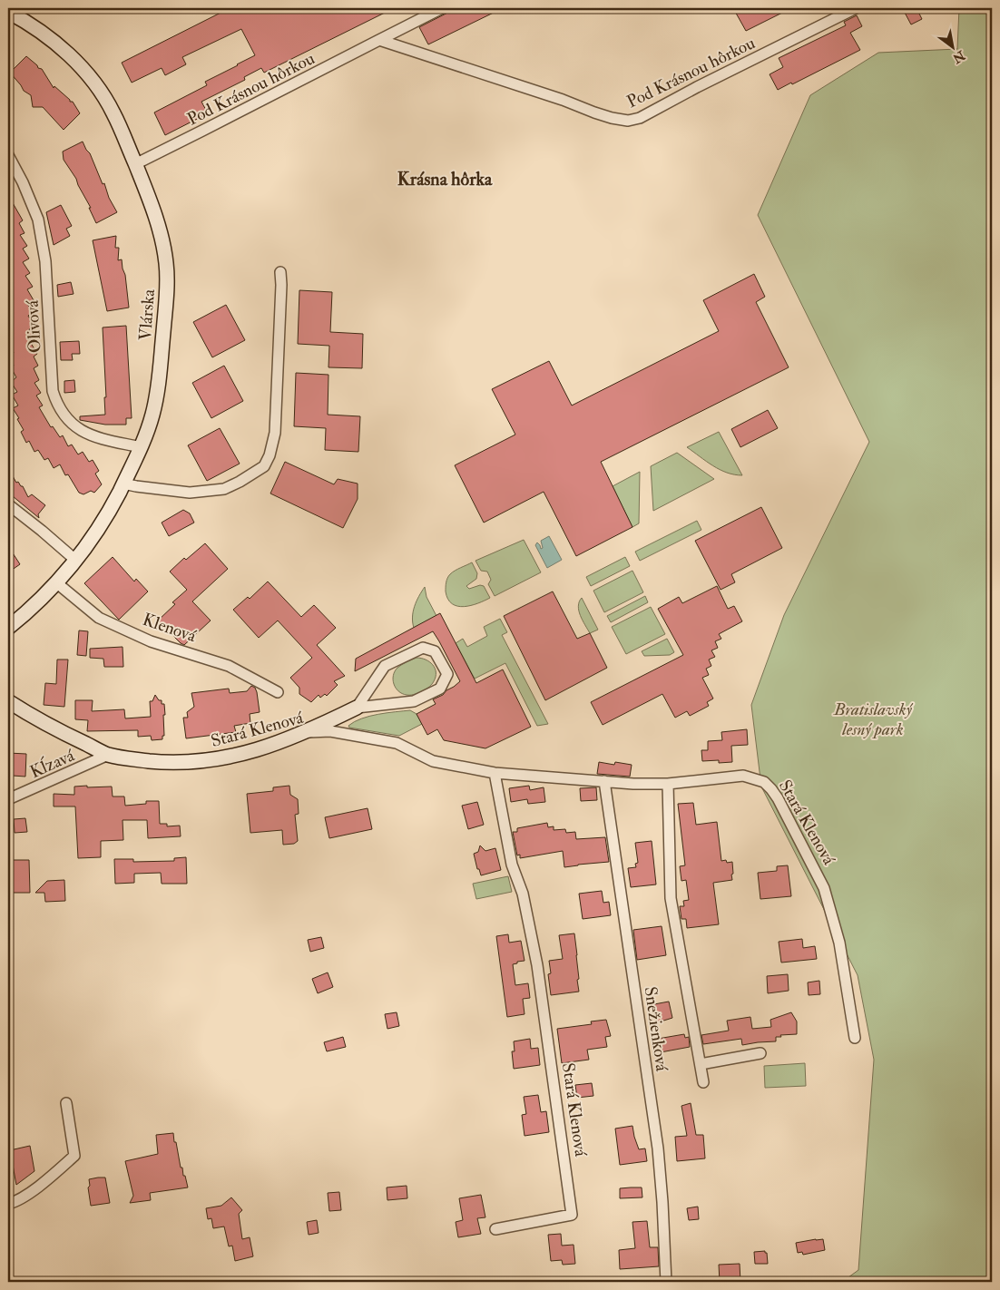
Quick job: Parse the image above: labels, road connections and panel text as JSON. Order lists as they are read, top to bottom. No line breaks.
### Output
{"streets":{"street":["Pod Krásnou hôrkou","Vlárska","Olivová","Klenová","Stará Klenová","Kĺzavá","Snežienková"]},"crossings":[["Pod Krásnou hôrkou","Vlárska"],["Vlárska","Olivová"],["Vlárska","Klenová"],["Stará Klenová","Kĺzavá"],["Stará Klenová","Snežienková"]],"districts":["Krásna hôrka"],"parks":["Bratislavský lesný park"],"north":"bottom right"}
